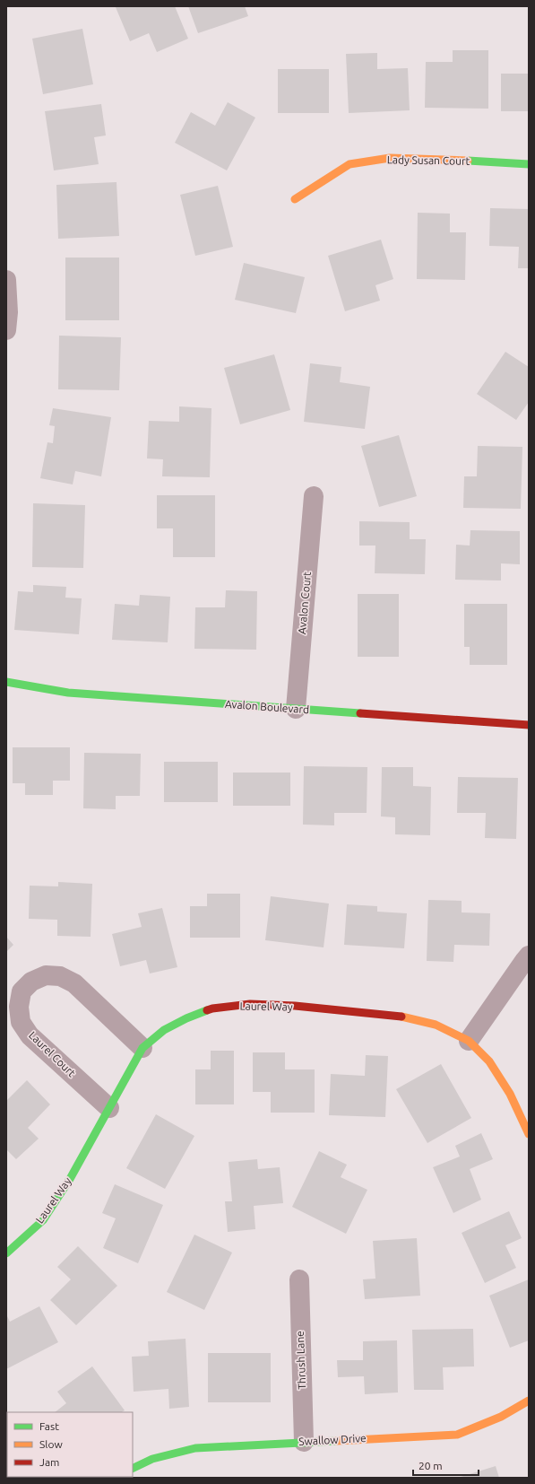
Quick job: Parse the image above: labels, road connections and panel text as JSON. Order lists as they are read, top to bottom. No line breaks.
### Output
{"streets":{"street":["Lady Susan Court","Avalon Court","Avalon Boulevard","Laurel Way","Laurel Court","Thrush Lane","Swallow Drive"]},"crossings":[["Avalon Court","Avalon Boulevard"],["Laurel Way","Laurel Court"],["Thrush Lane","Swallow Drive"]],"legend":["Fast","Slow","Jam"],"scale_bar":"20 m"}
